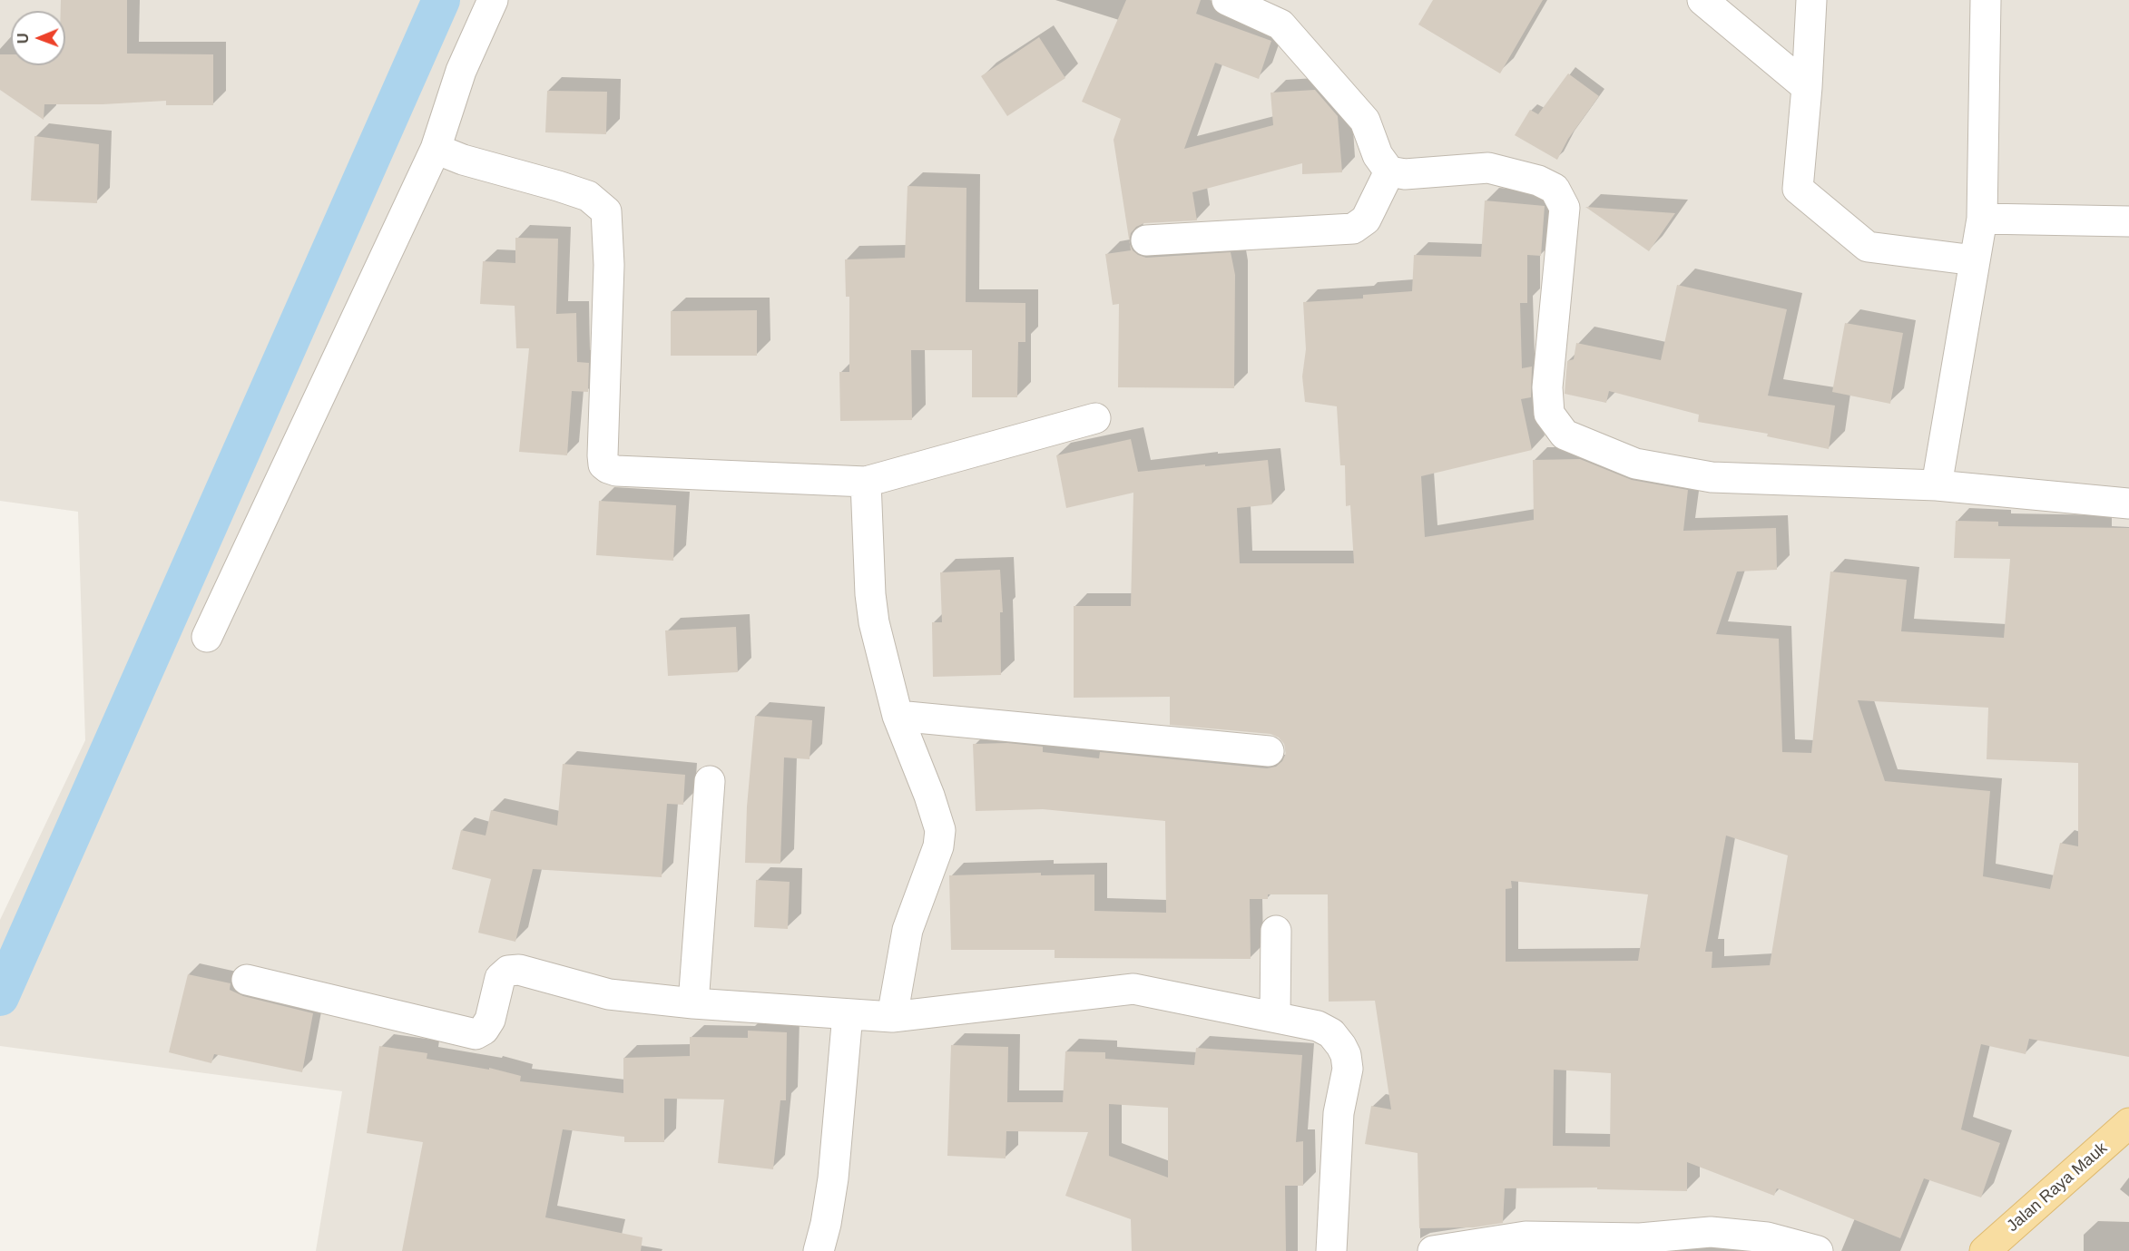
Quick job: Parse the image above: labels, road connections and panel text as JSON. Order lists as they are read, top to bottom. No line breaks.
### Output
{"streets":{"main road":["Jalan Raya Mauk"]},"north":"left"}
